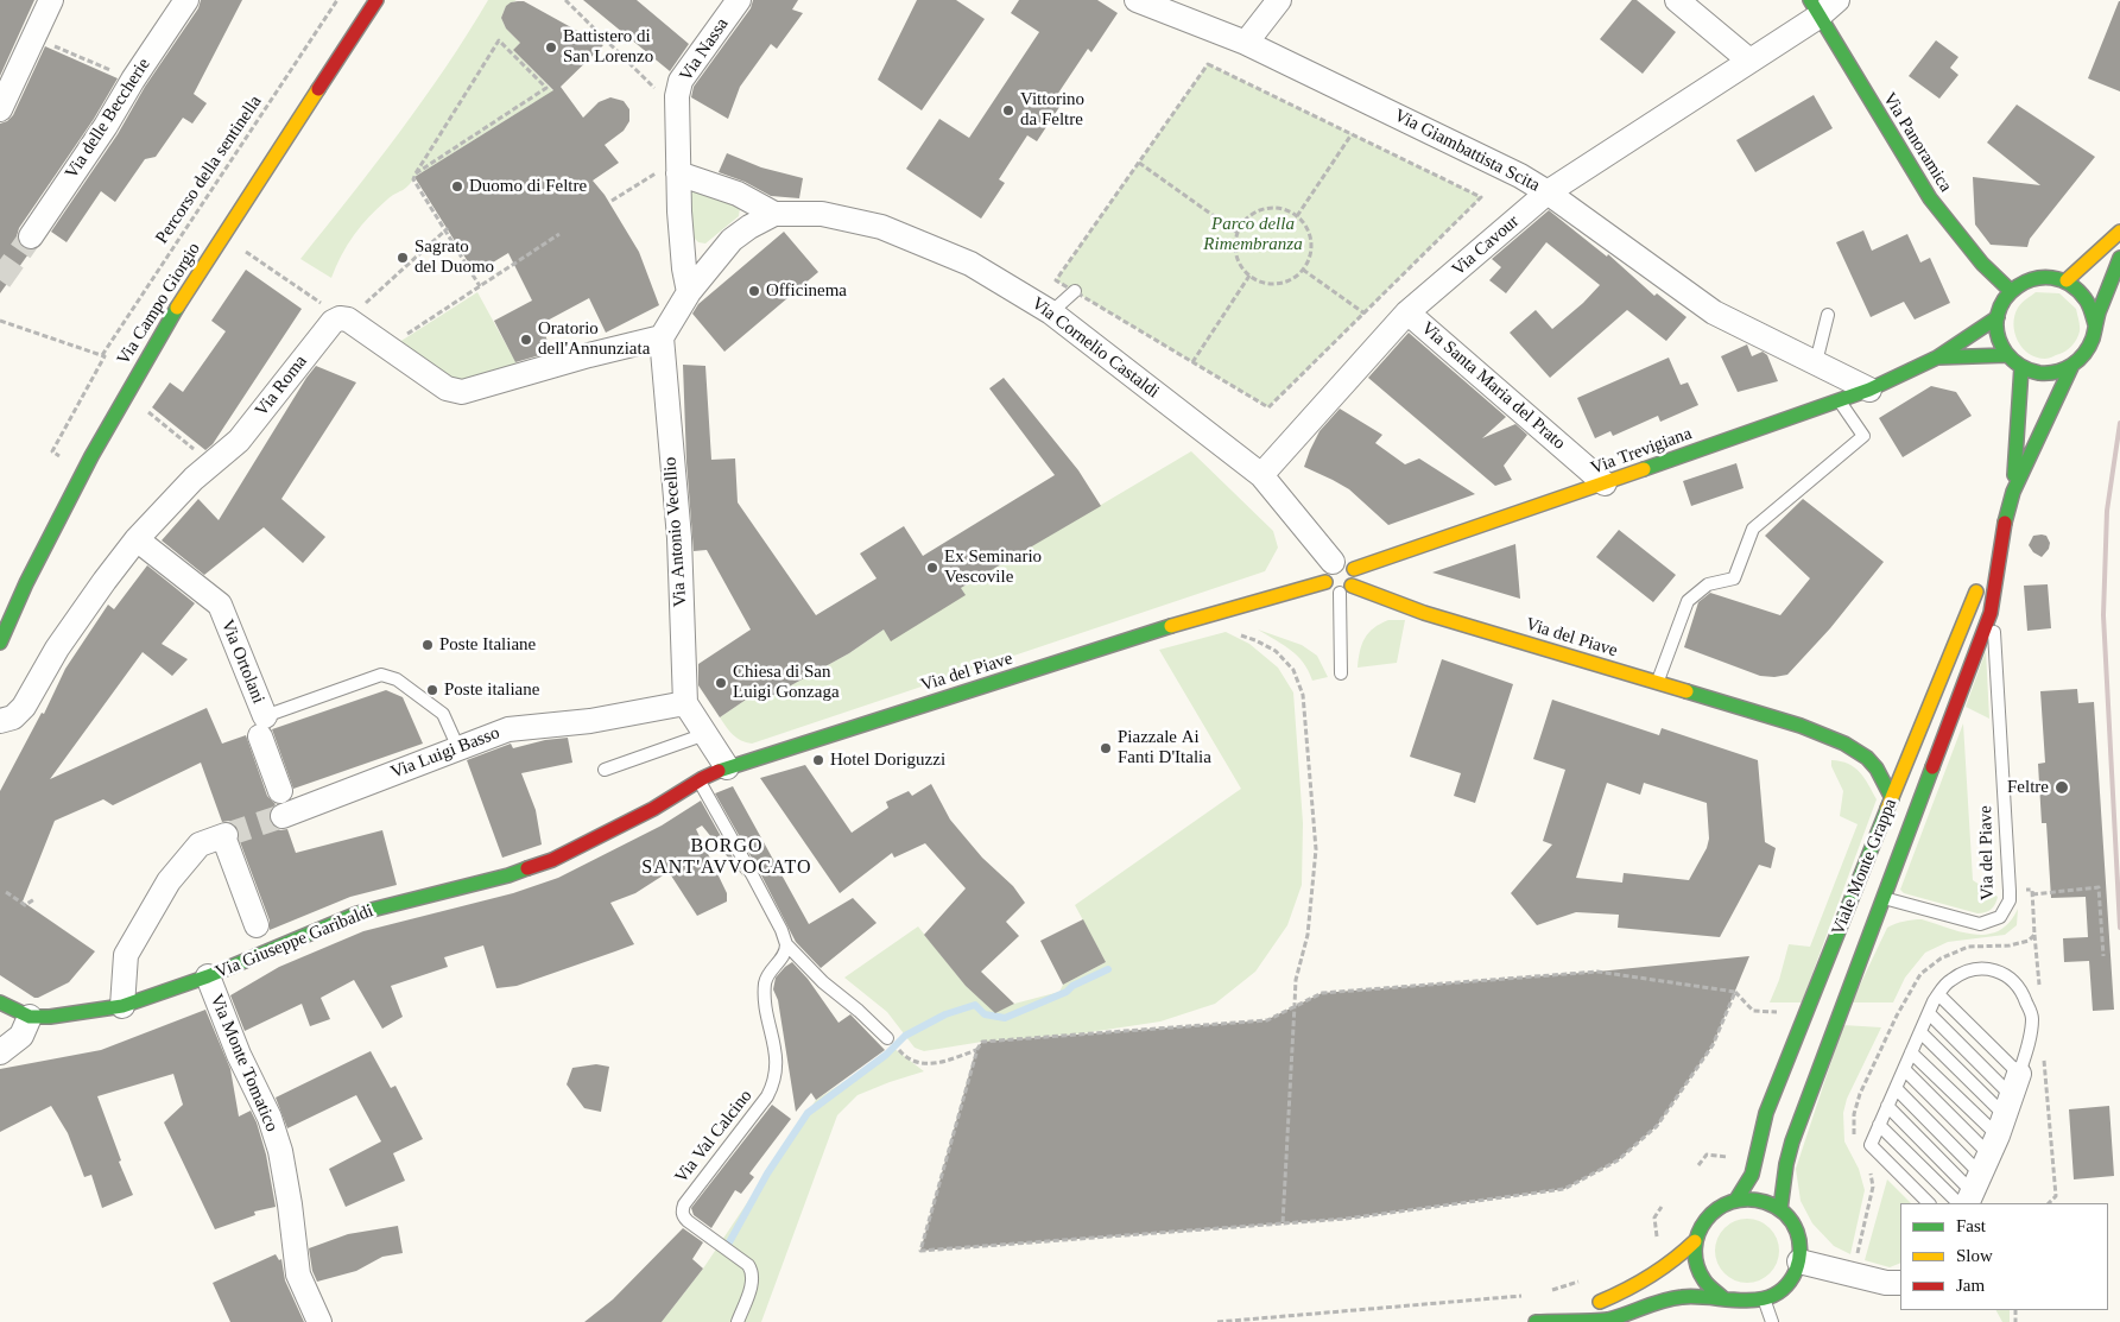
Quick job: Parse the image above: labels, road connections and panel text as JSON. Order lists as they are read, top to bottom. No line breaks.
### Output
{"streets":{"street":["Via Nassa","Via delle Beccherie","Via Panoramica","Via Giambattista Scita","Via Cavour","Via Campo Giorgio","Via Cornelio Castaldi","Via Roma","Via Santa Maria del Prato","Via Trevigiana","Via Antonio Vecellio","Via del Piave","Via Ortolani","Via Luigi Basso","Viale Monte Grappa","Via Giuseppe Garibaldi","Via Monte Tomatico"],"lane":["Via Val Calcino"],"path":["Percorso della sentinella"]},"crossings":[["Via Panoramica","Via Cavour"],["Via Panoramica","Via Trevigiana"],["Via Panoramica","Viale Monte Grappa"],["Via Giambattista Scita","Via Cavour"],["Via Giambattista Scita","Via Trevigiana"],["Percorso della sentinella","Via Campo Giorgio"],["Via Cavour","Via Cornelio Castaldi"],["Via Cavour","Via Santa Maria del Prato"],["Via Cornelio Castaldi","Via Trevigiana"],["Via Cornelio Castaldi","Via del Piave"],["Via Roma","Via Ortolani"],["Via Santa Maria del Prato","Via Trevigiana"],["Via Trevigiana","Via del Piave"],["Via Trevigiana","Viale Monte Grappa"],["Via Antonio Vecellio","Via Luigi Basso"],["Via del Piave","Viale Monte Grappa"],["Via del Piave","Via Giuseppe Garibaldi"],["Via Giuseppe Garibaldi","Via Monte Tomatico"]],"districts":["BORGO SANT'AVVOCATO"],"parks":["Parco della Rimembranza"],"places":["Battistero di San Lorenzo","Vittorino da Feltre","Duomo di Feltre","Sagrato del Duomo","Officinema","Oratorio dell'Annunziata","Ex Seminario Vescovile","Poste Italiane","Chiesa di San Luigi Gonzaga","Poste italiane","Piazzale Ai Fanti D'Italia","Hotel Doriguzzi","Feltre"],"legend":["Fast","Slow","Jam"]}
